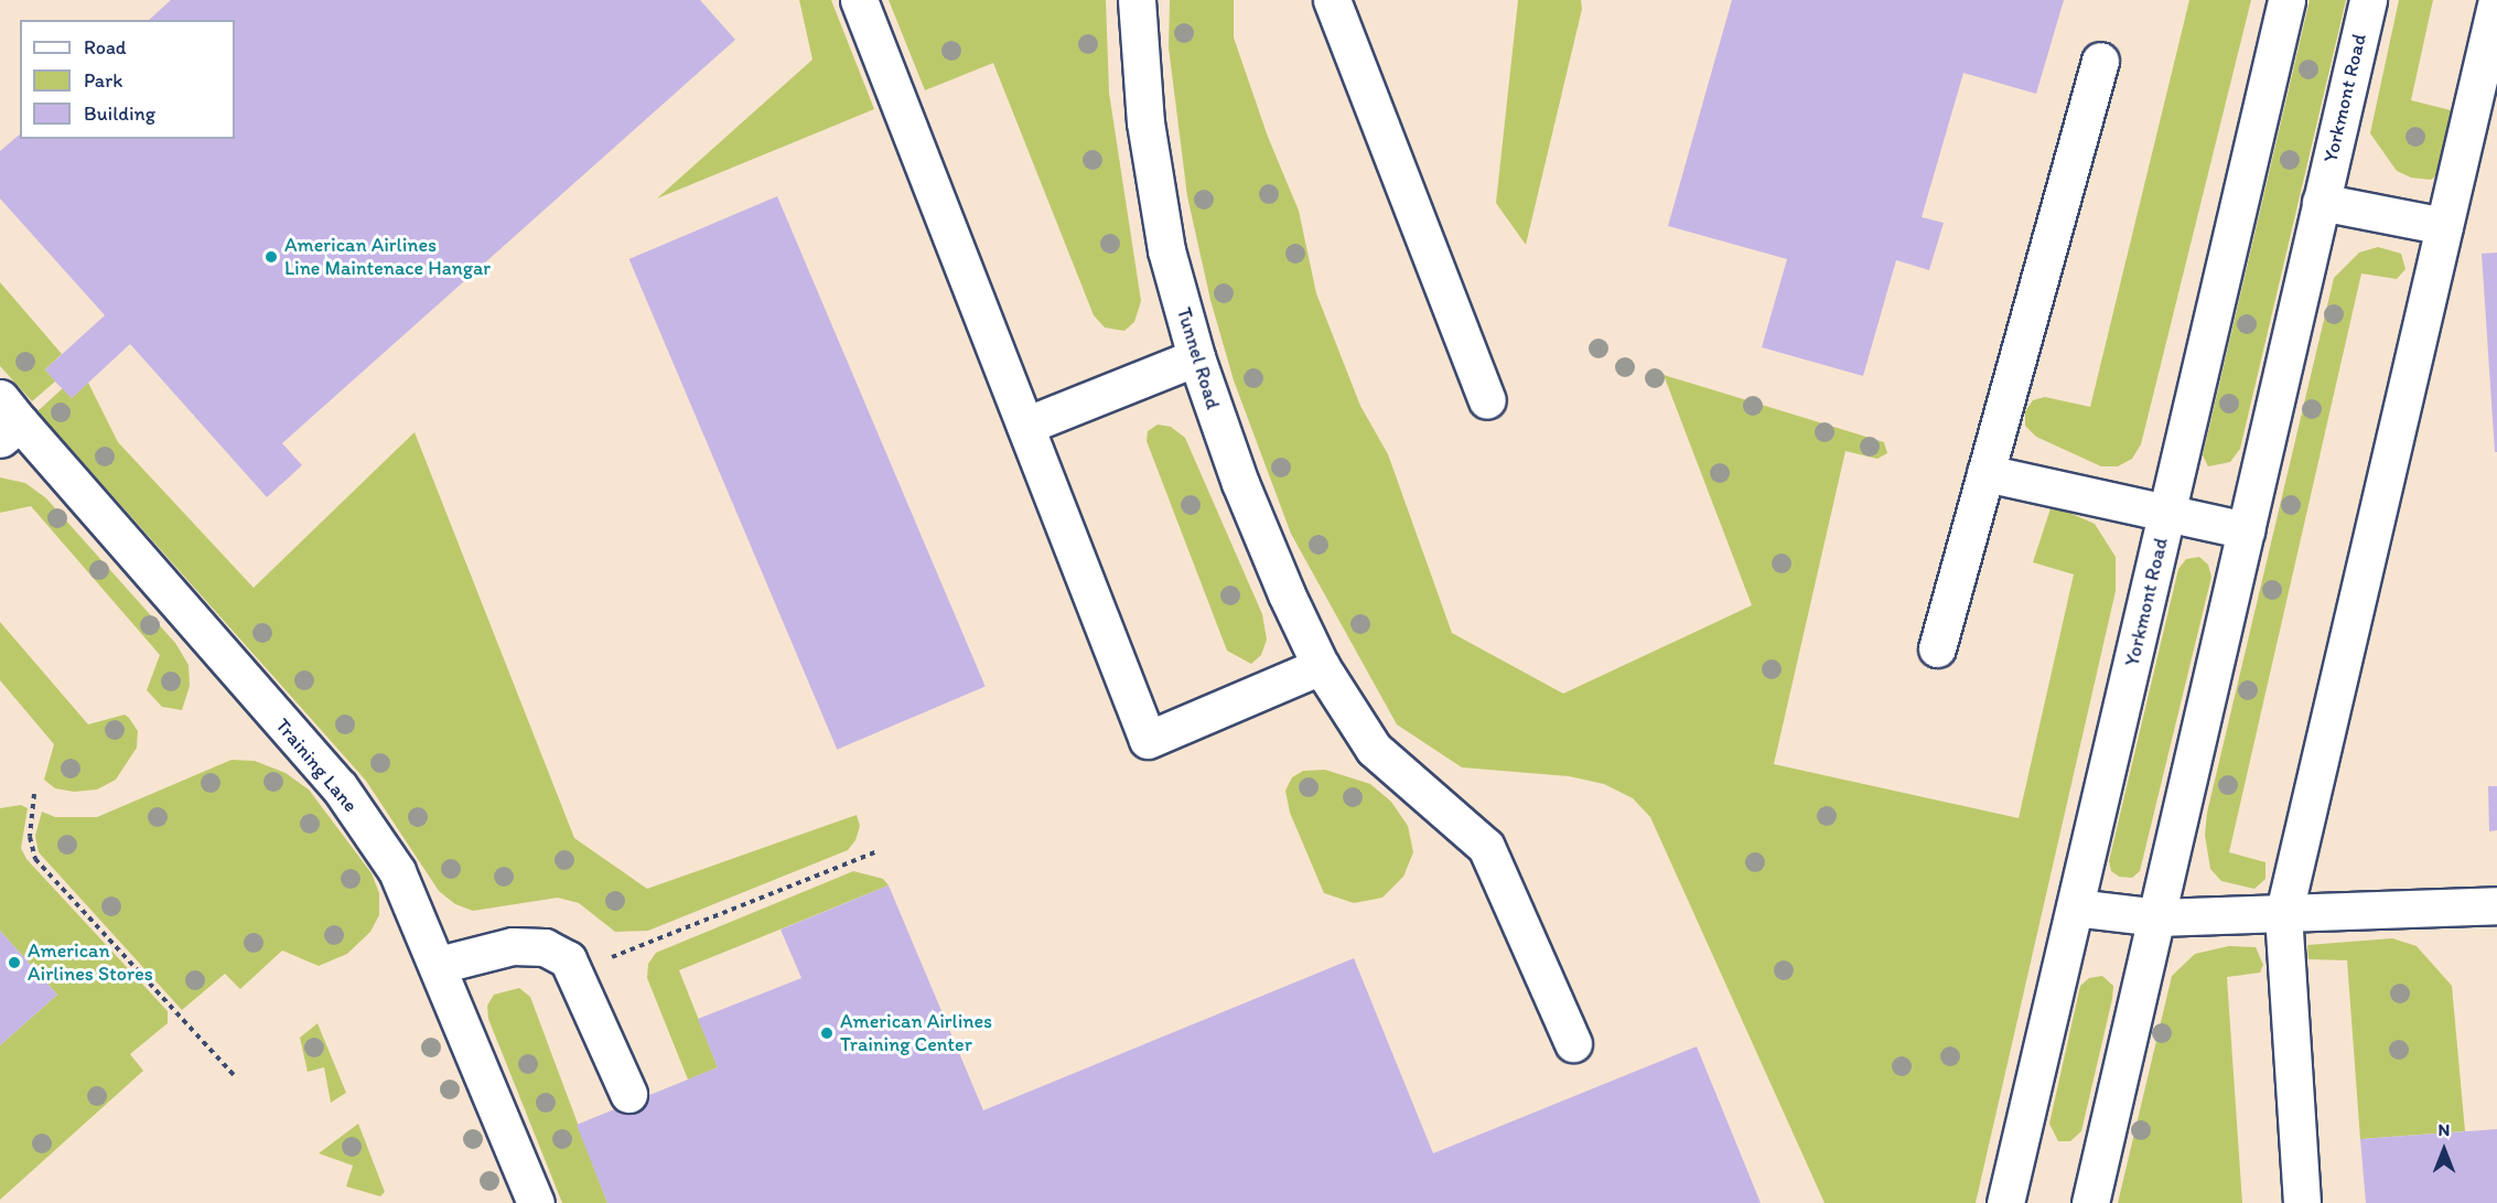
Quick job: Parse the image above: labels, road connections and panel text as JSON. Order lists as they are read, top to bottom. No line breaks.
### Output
{"streets":{"street":["Yorkmont Road","Tunnel Road","Training Lane"]},"places":["American Airlines Line Maintenace Hangar","American Airlines Stores","American Airlines Training Center"],"legend":["Road","Park","Building"],"north":"top"}
